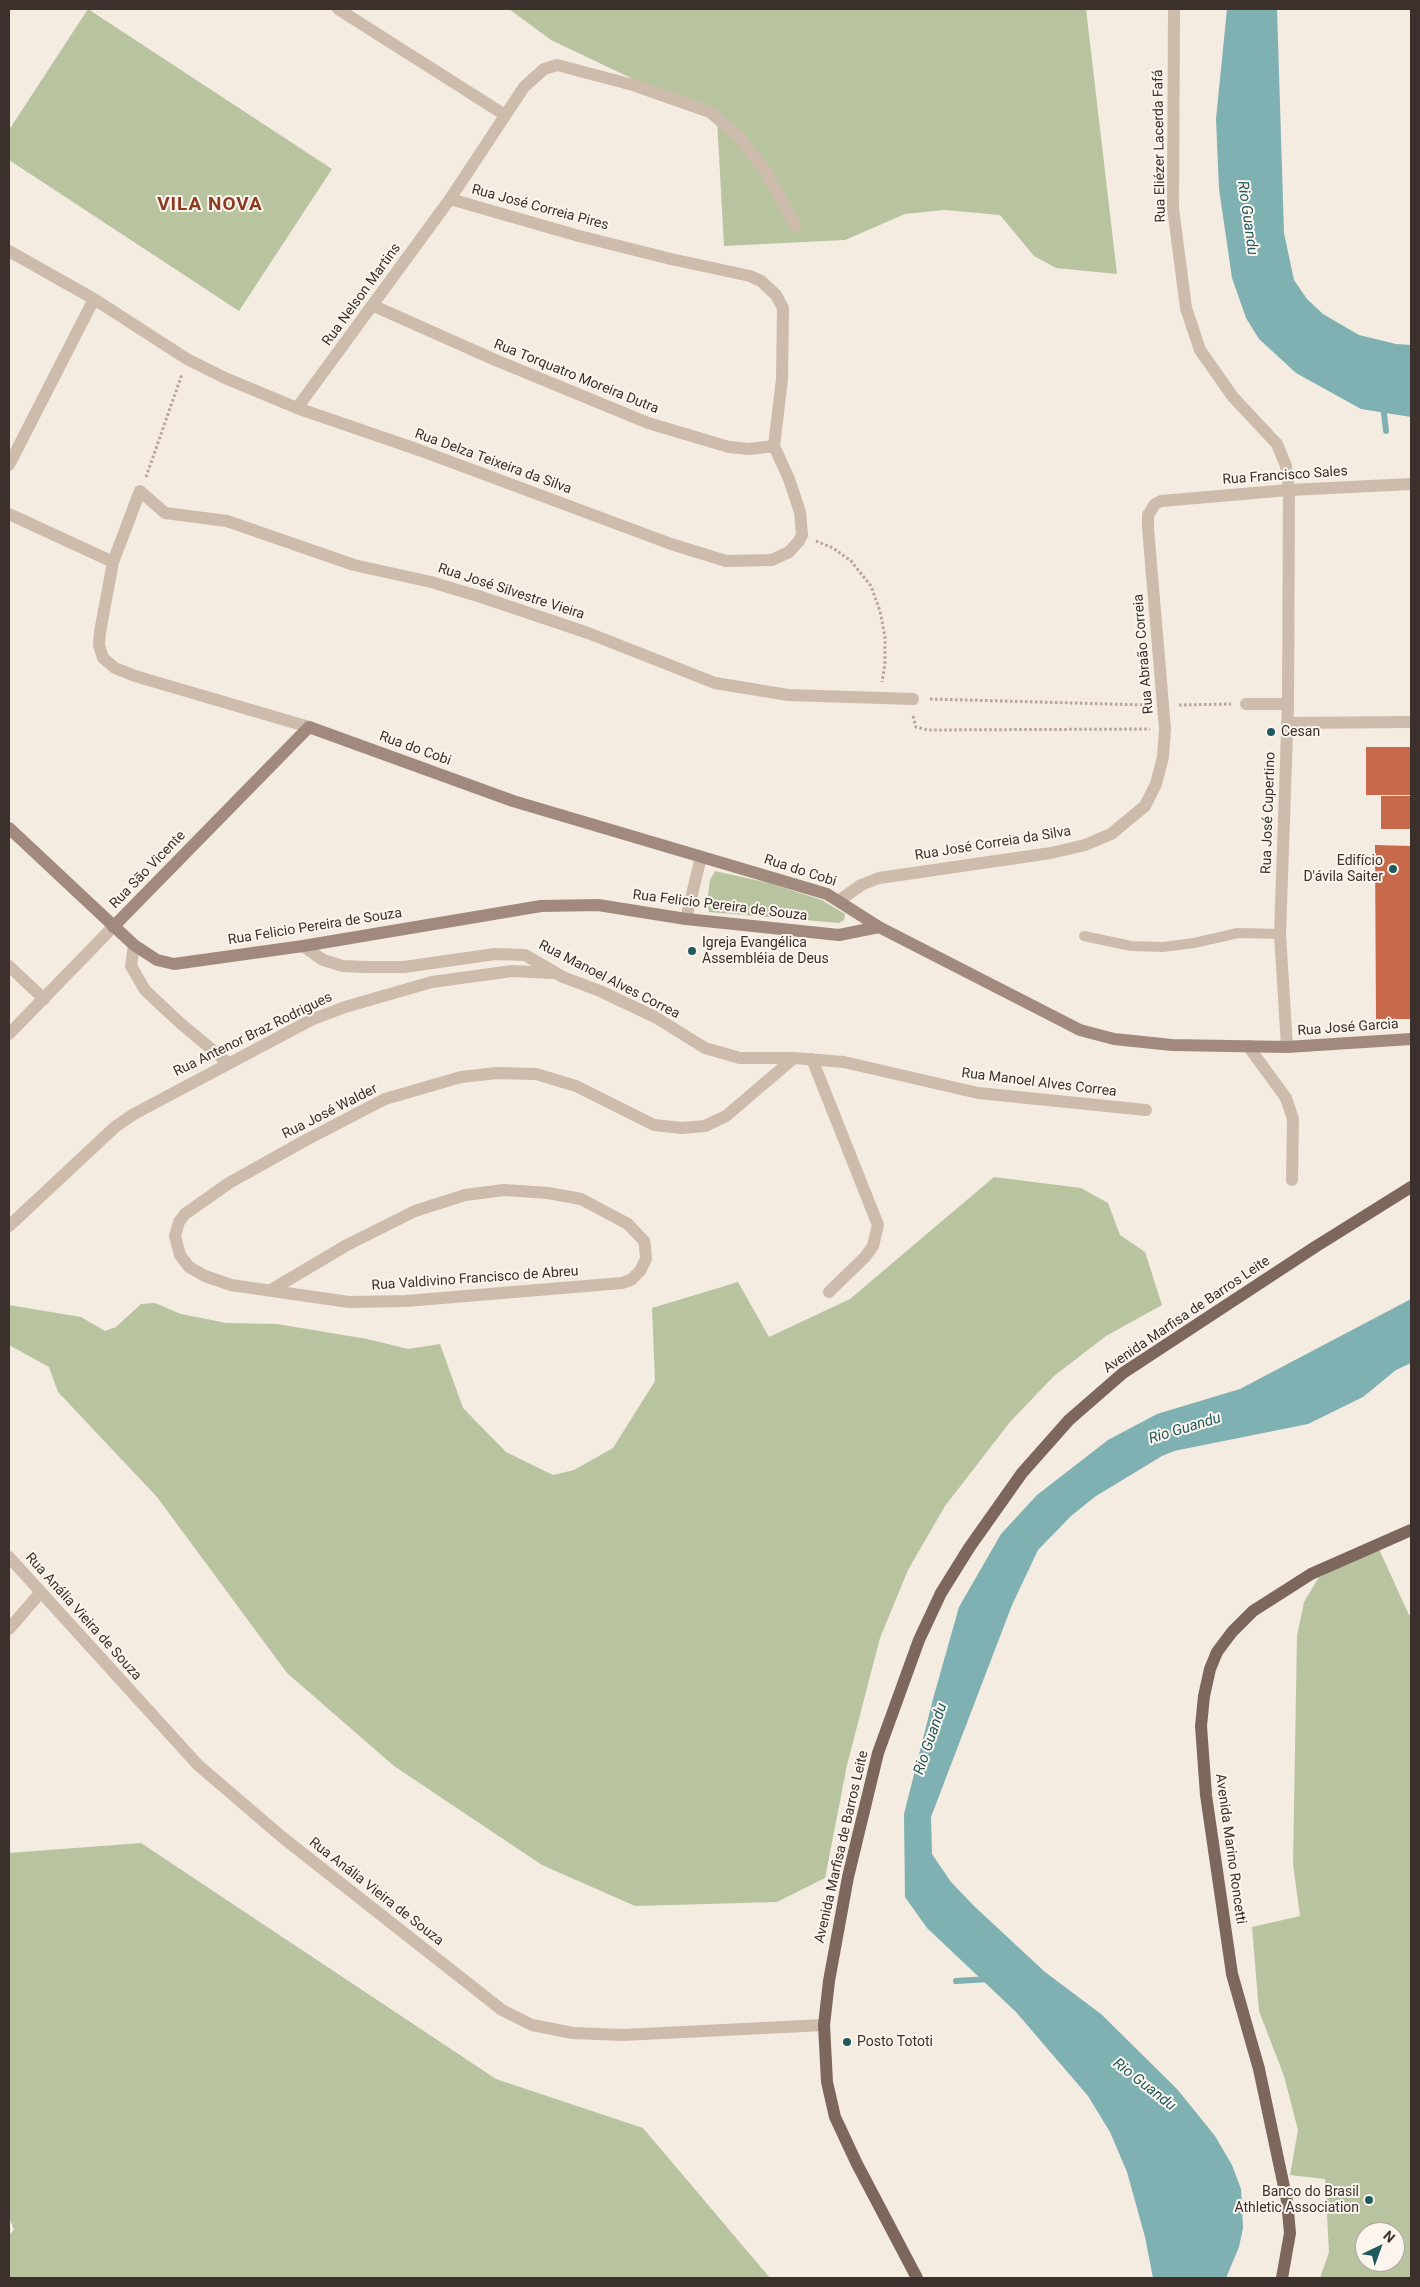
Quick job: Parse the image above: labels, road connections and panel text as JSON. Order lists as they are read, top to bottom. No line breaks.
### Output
{"streets":{"main road":["Rua do Cobi","Rua São Vicente","Rua Felicio Pereira de Souza","Rua José Garcia","Avenida Marfisa de Barros Leite","Avenida Marino Roncetti"],"street":["Rua Eliézer Lacerda Fafá","Rua José Correia Pires","Rua Nelson Martins","Rua Torquatro Moreira Dutra","Rua Delza Teixeira da Silva","Rua Francisco Sales","Rua José Silvestre Vieira","Rua Abraão Correia","Rua José Cupertino","Rua José Correia da Silva","Rua Manoel Alves Correa","Rua Antenor Braz Rodrigues","Rua José Walder","Rua Valdivino Francisco de Abreu","Rua Anália Vieira de Souza"]},"crossings":[["Rua Eliézer Lacerda Fafá","Rua Francisco Sales"],["Rua Eliézer Lacerda Fafá","Rua José Cupertino"],["Rua José Correia Pires","Rua Nelson Martins"],["Rua José Correia Pires","Rua Torquatro Moreira Dutra"],["Rua Nelson Martins","Rua Torquatro Moreira Dutra"],["Rua Nelson Martins","Rua Delza Teixeira da Silva"],["Rua Francisco Sales","Rua Abraão Correia"],["Rua Francisco Sales","Rua José Cupertino"],["Rua José Silvestre Vieira","Rua do Cobi"],["Rua Abraão Correia","Rua José Correia da Silva"],["Rua do Cobi","Rua José Correia da Silva"],["Rua do Cobi","Rua São Vicente"],["Rua do Cobi","Rua Felicio Pereira de Souza"],["Rua José Cupertino","Rua José Garcia"],["Rua São Vicente","Rua Felicio Pereira de Souza"],["Rua Felicio Pereira de Souza","Rua Manoel Alves Correa"],["Rua Manoel Alves Correa","Rua Antenor Braz Rodrigues"],["Rua Manoel Alves Correa","Rua José Walder"],["Rua José Walder","Rua Valdivino Francisco de Abreu"],["Avenida Marfisa de Barros Leite","Rua Anália Vieira de Souza"]],"districts":["VILA NOVA"],"water":["Rio Guandu"],"places":["Cesan","Edifício D'ávila Saiter","Igreja Evangélica Assembléia de Deus","Posto Tototi","Banco do Brasil Athletic Association"],"north":"top right"}
